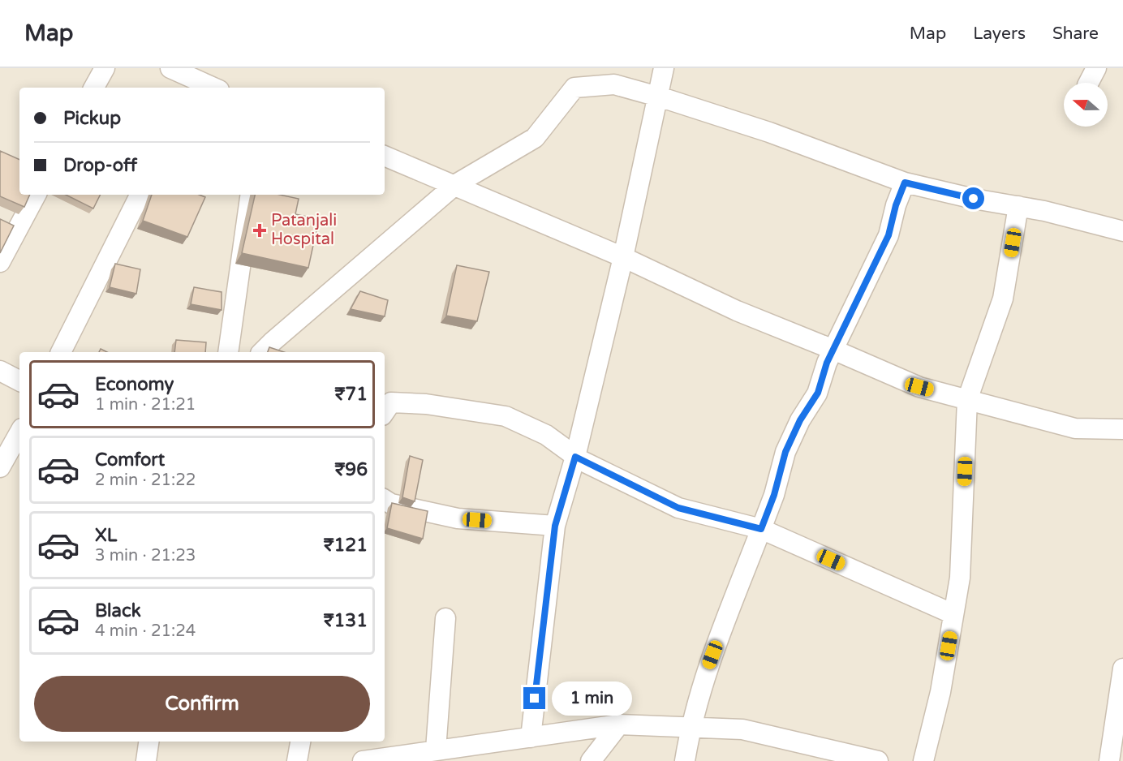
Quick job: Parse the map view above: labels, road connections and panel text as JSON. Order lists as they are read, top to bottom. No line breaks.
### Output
{"places":{"health":["Patanjali Hospital"]},"north":"left","page":{"header":"Map","nav":["Map","Layers","Share"],"banner":["Pickup","Drop-off"],"list":[{"name":"Economy","note":"1 min · 21:21","value":"₹71"},{"name":"Comfort","note":"2 min · 21:22","value":"₹96"},{"name":"XL","note":"3 min · 21:23","value":"₹121"},{"name":"Black","note":"4 min · 21:24","value":"₹131"}],"buttons":"Confirm","bubble":"1 min"}}
